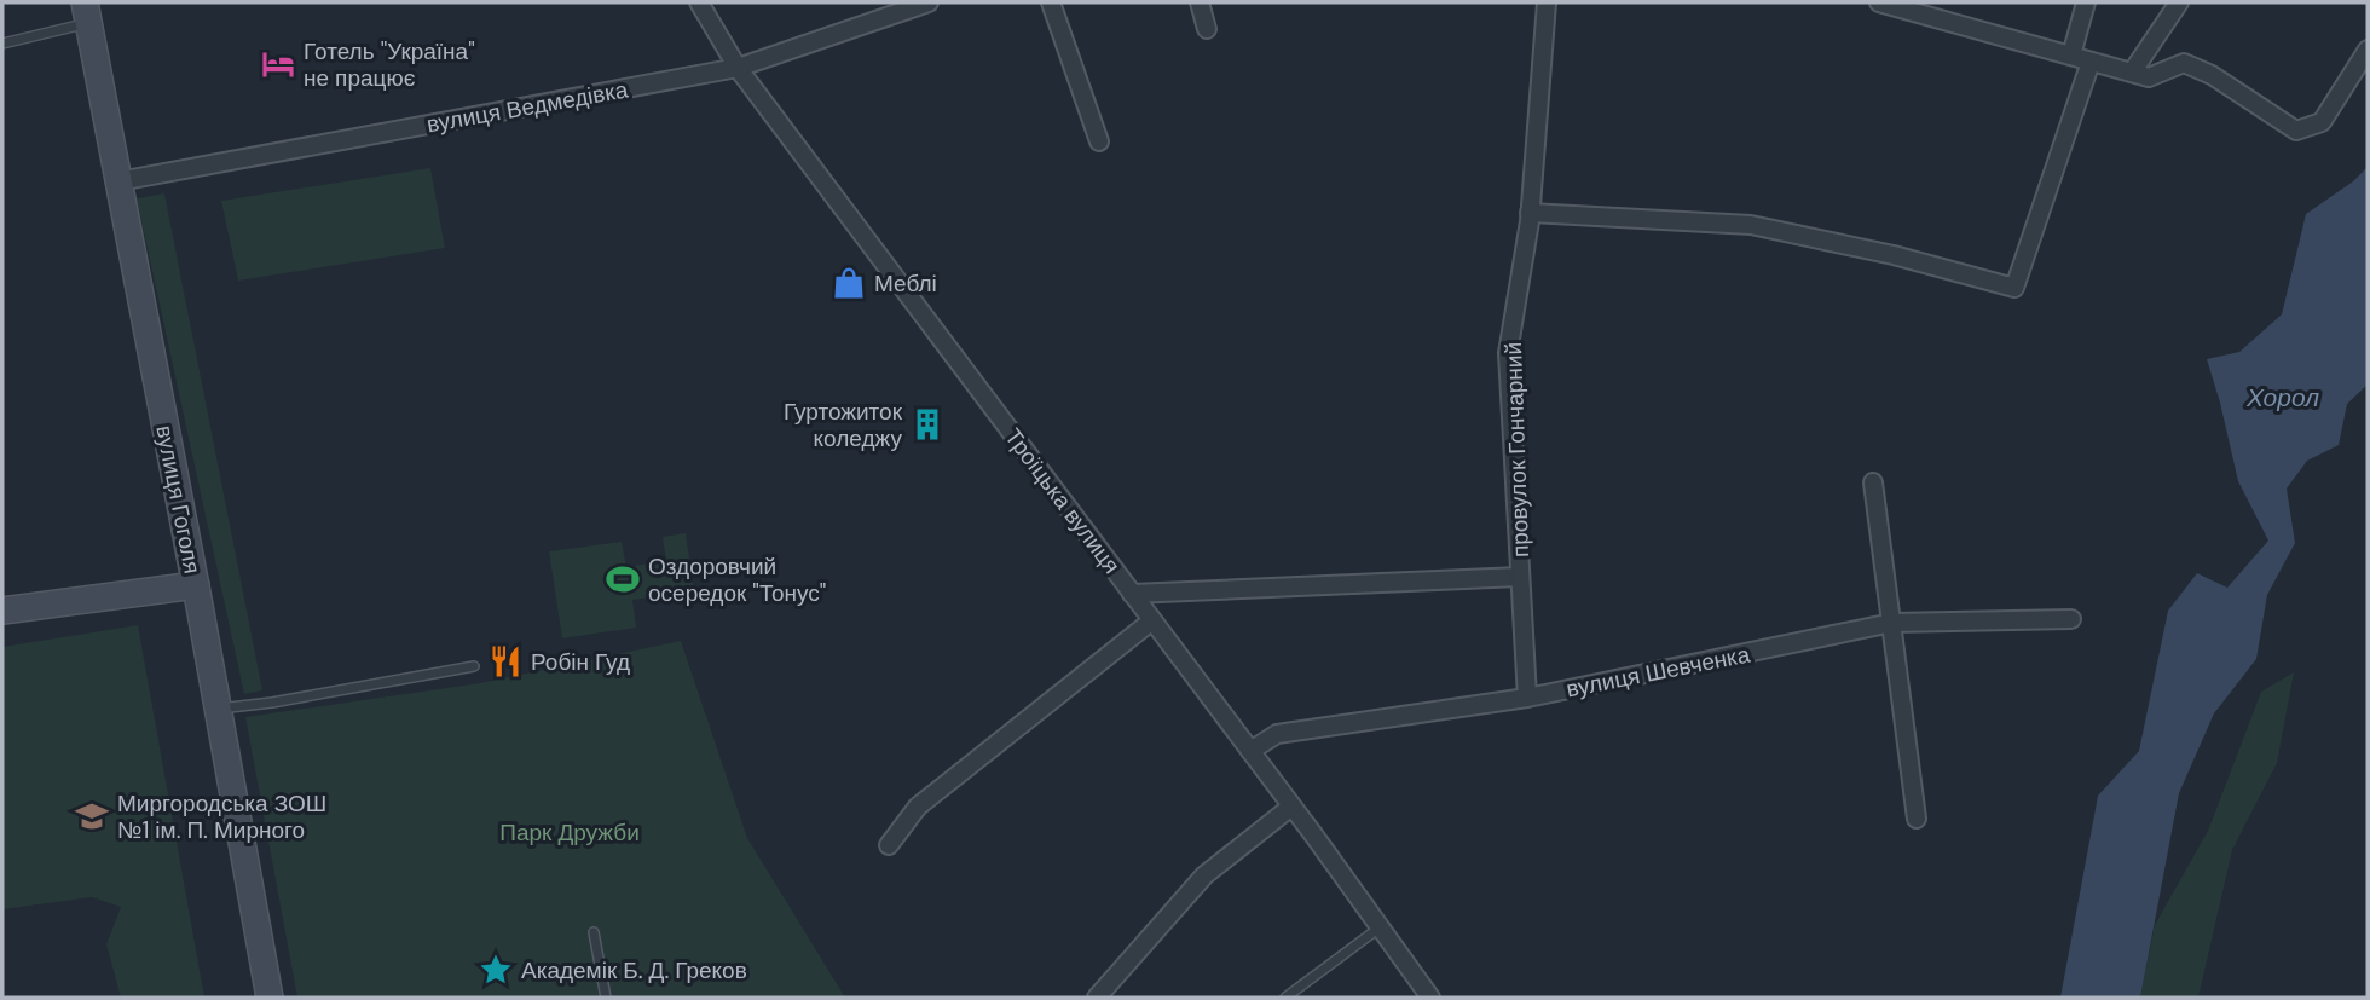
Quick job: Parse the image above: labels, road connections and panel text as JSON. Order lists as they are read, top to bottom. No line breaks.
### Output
{"streets":{"street":["вулиця Ведмедівка","провулок Гончарний","вулиця Гоголя","Троїцька вулиця","вулиця Шевченка"]},"crossings":[["вулиця Ведмедівка","вулиця Гоголя"],["вулиця Ведмедівка","Троїцька вулиця"],["провулок Гончарний","вулиця Шевченка"],["Троїцька вулиця","вулиця Шевченка"]],"water":["Хорол"],"parks":["Парк Дружби"],"places":{"hotel":["Готель \"Україна\" не працює"],"shop":["Меблі"],"building":["Гуртожиток коледжу"],"sports":["Оздоровчий осередок \"Тонус\""],"restaurant":["Робін Гуд"],"school or university":["Миргородська ЗОШ №1 ім. П. Мирного"],"place":["Академік Б. Д. Греков"]}}
